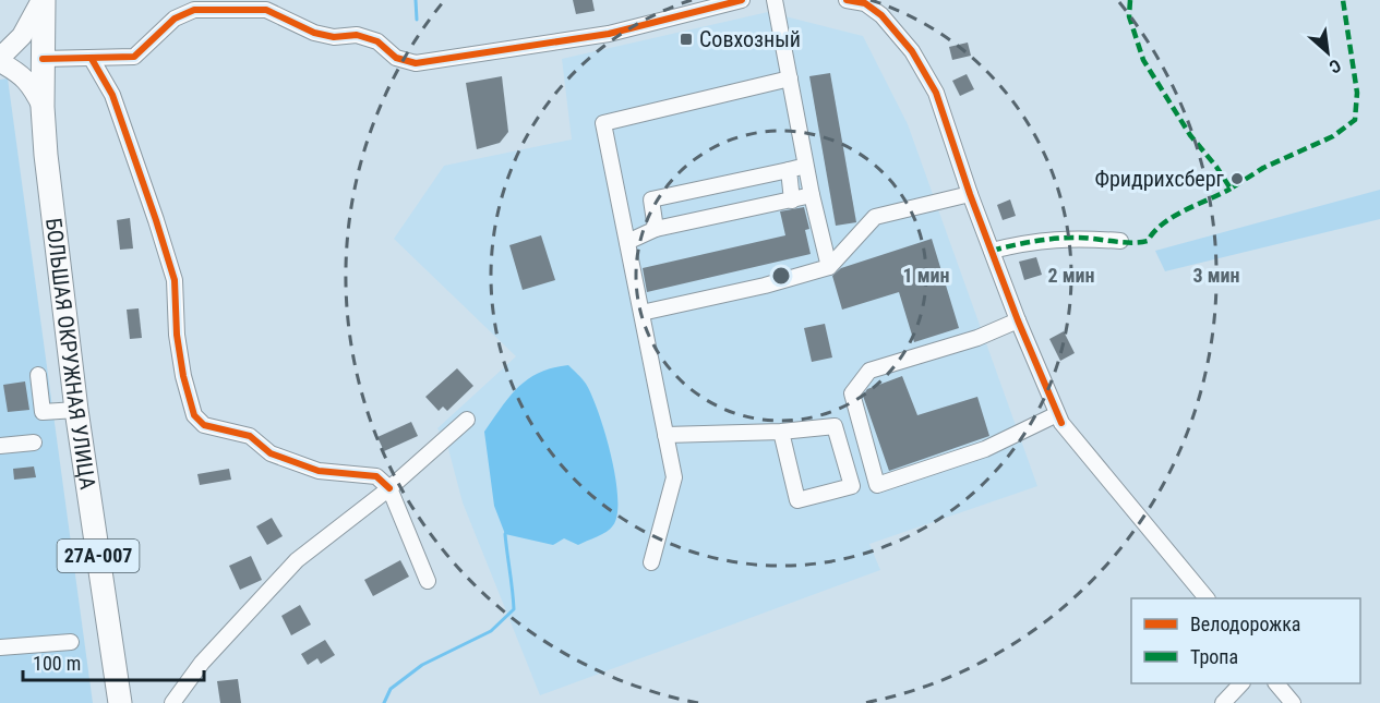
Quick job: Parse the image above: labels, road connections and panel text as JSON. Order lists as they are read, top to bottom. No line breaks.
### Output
{"streets":{"highway":["БОЛЬШАЯ ОКРУЖНАЯ УЛИЦА","27А-007"]},"places":{"transit":["Совхозный"],"other":["Фридрихсберг"]},"legend":["Велодорожка","Тропа"],"scale_bar":"100 m","north":"bottom right","rings":["1 мин","2 мин","3 мин"]}
